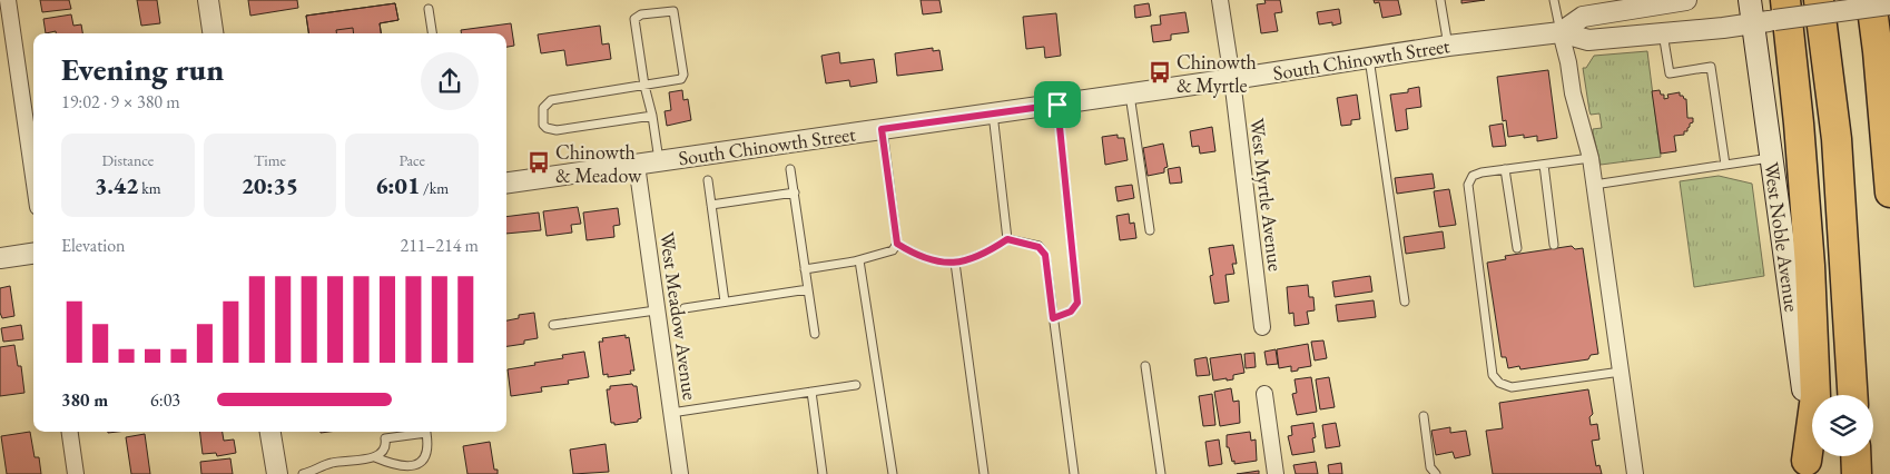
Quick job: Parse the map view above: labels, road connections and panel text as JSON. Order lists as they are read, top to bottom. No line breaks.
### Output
{"streets":{"main road":["West Noble Avenue"],"street":["South Chinowth Street","West Myrtle Avenue","West Meadow Avenue"]},"crossings":[["South Chinowth Street","West Myrtle Avenue"],["South Chinowth Street","West Noble Avenue"],["South Chinowth Street","West Meadow Avenue"]],"places":{"bus stop":["Chinowth & Myrtle","Chinowth & Meadow"]},"page":{"heading":["Evening run","19:02 · 9 × 380 m"],"stats":[["Distance","3.42 km"],["Time","20:35"],["Pace","6:01 /km"]],"chart":["Elevation","211–214 m"],"list":[{"name":"380 m","note":"6:03"}]}}
